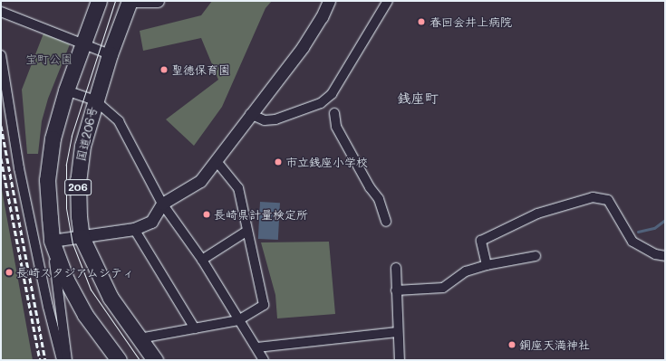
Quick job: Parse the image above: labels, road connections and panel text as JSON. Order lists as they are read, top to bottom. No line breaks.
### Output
{"streets":{"highway":["国道206号","206"]},"districts":["銭座町"],"parks":["宝町公園"],"places":["春回会井上病院","聖徳保育園","市立銭座小学校","長崎県計量検定所","長崎スタジアムシティ","銅座天満神社"]}
